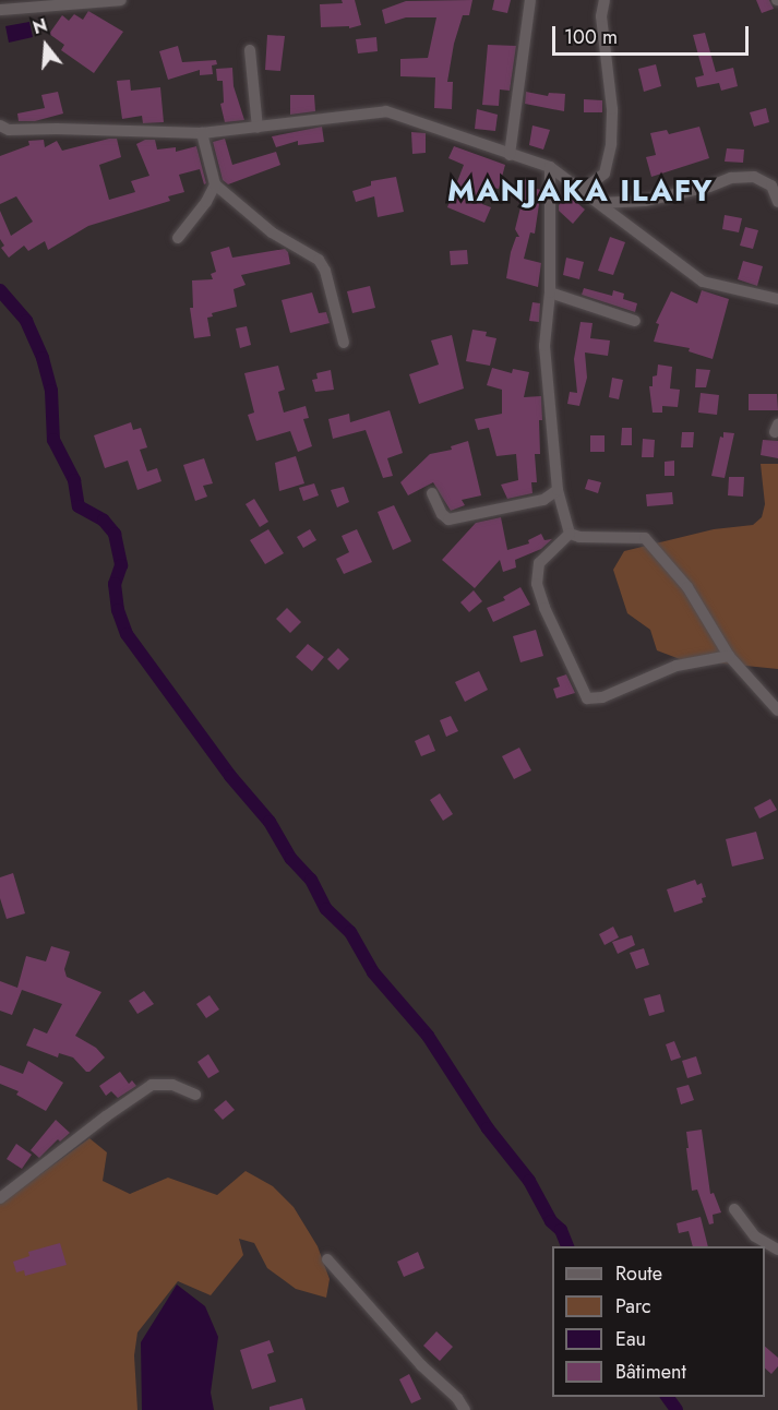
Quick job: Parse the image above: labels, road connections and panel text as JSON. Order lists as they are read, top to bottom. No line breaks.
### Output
{"districts":["MANJAKA ILAFY"],"legend":["Route","Parc","Eau","Bâtiment"],"scale_bar":"100 m","north":"top"}
